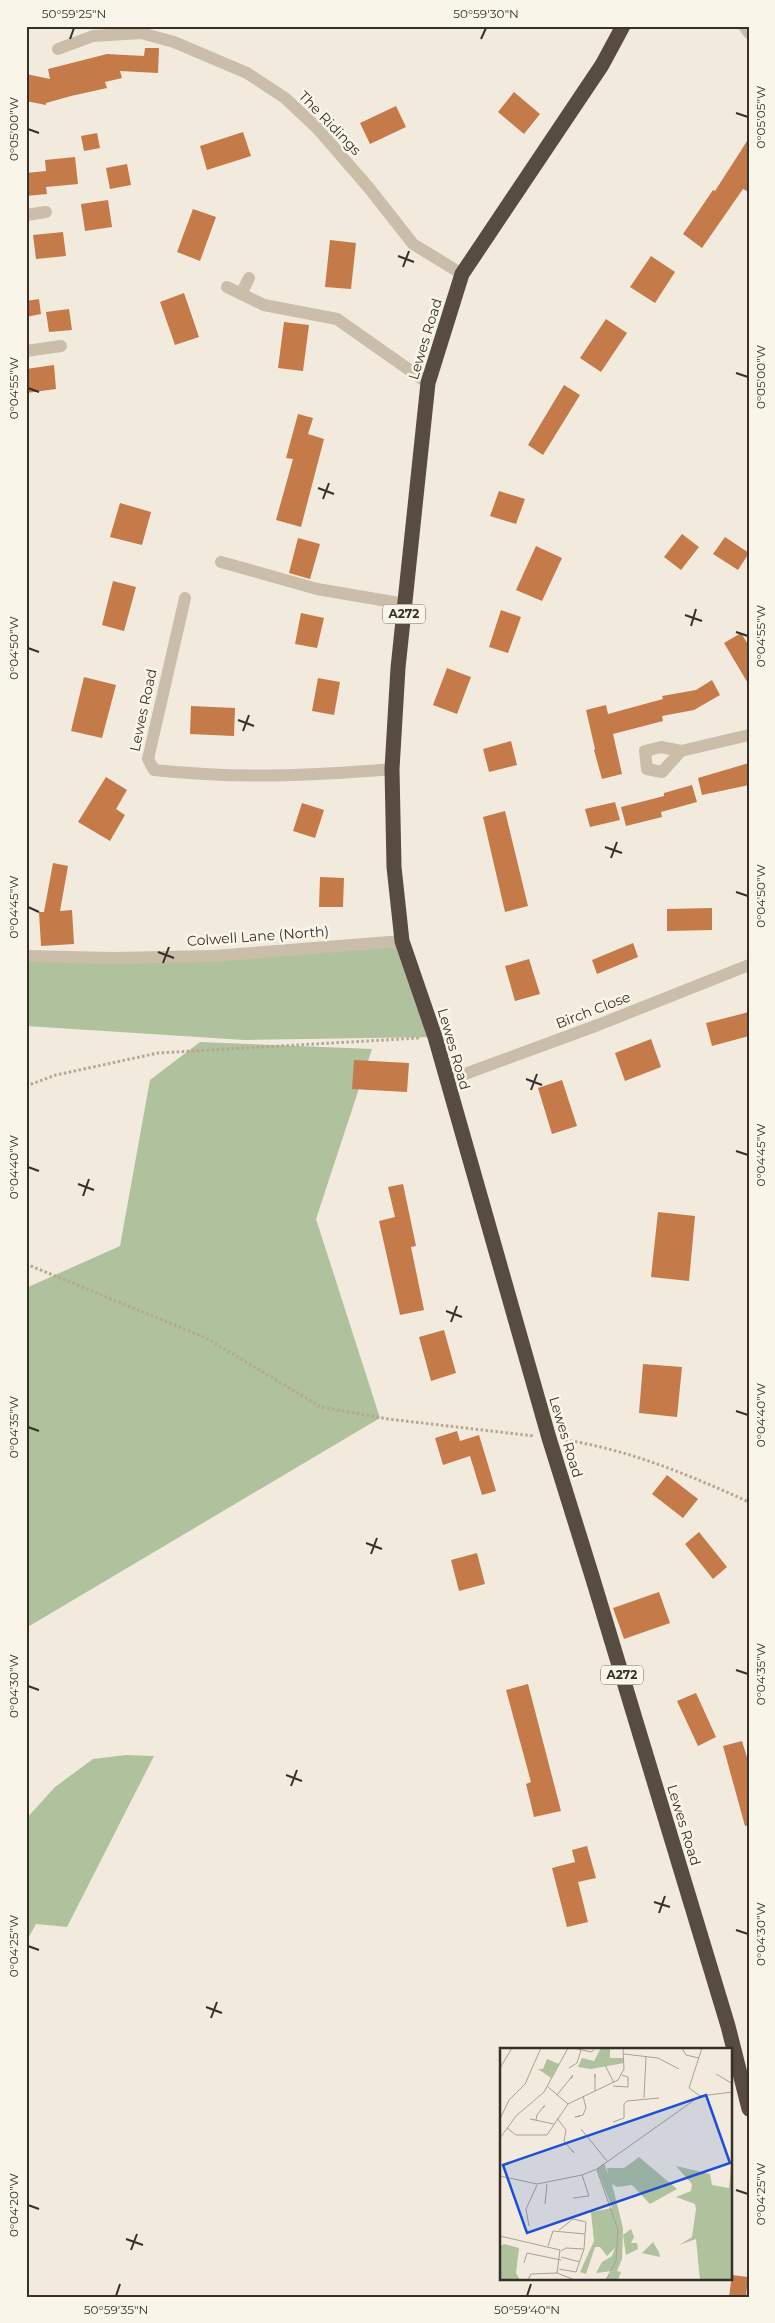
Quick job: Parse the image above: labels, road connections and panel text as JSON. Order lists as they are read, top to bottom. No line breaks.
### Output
{"streets":{"highway":["Lewes Road","A272"],"street":["The Ridings","Colwell Lane (North)","Birch Close"]},"crossings":[["The Ridings","Lewes Road"],["Lewes Road","Colwell Lane (North)"],["Lewes Road","Birch Close"]],"coordinates":["50°59'25\"N","50°59'30\"N","0°05'05\"W","0°05'00\"W","0°04'55\"W","0°04'50\"W","0°04'45\"W","0°04'40\"W","0°04'35\"W","0°04'30\"W","0°04'25\"W","0°04'20\"W","50°59'35\"N","50°59'40\"N"]}
